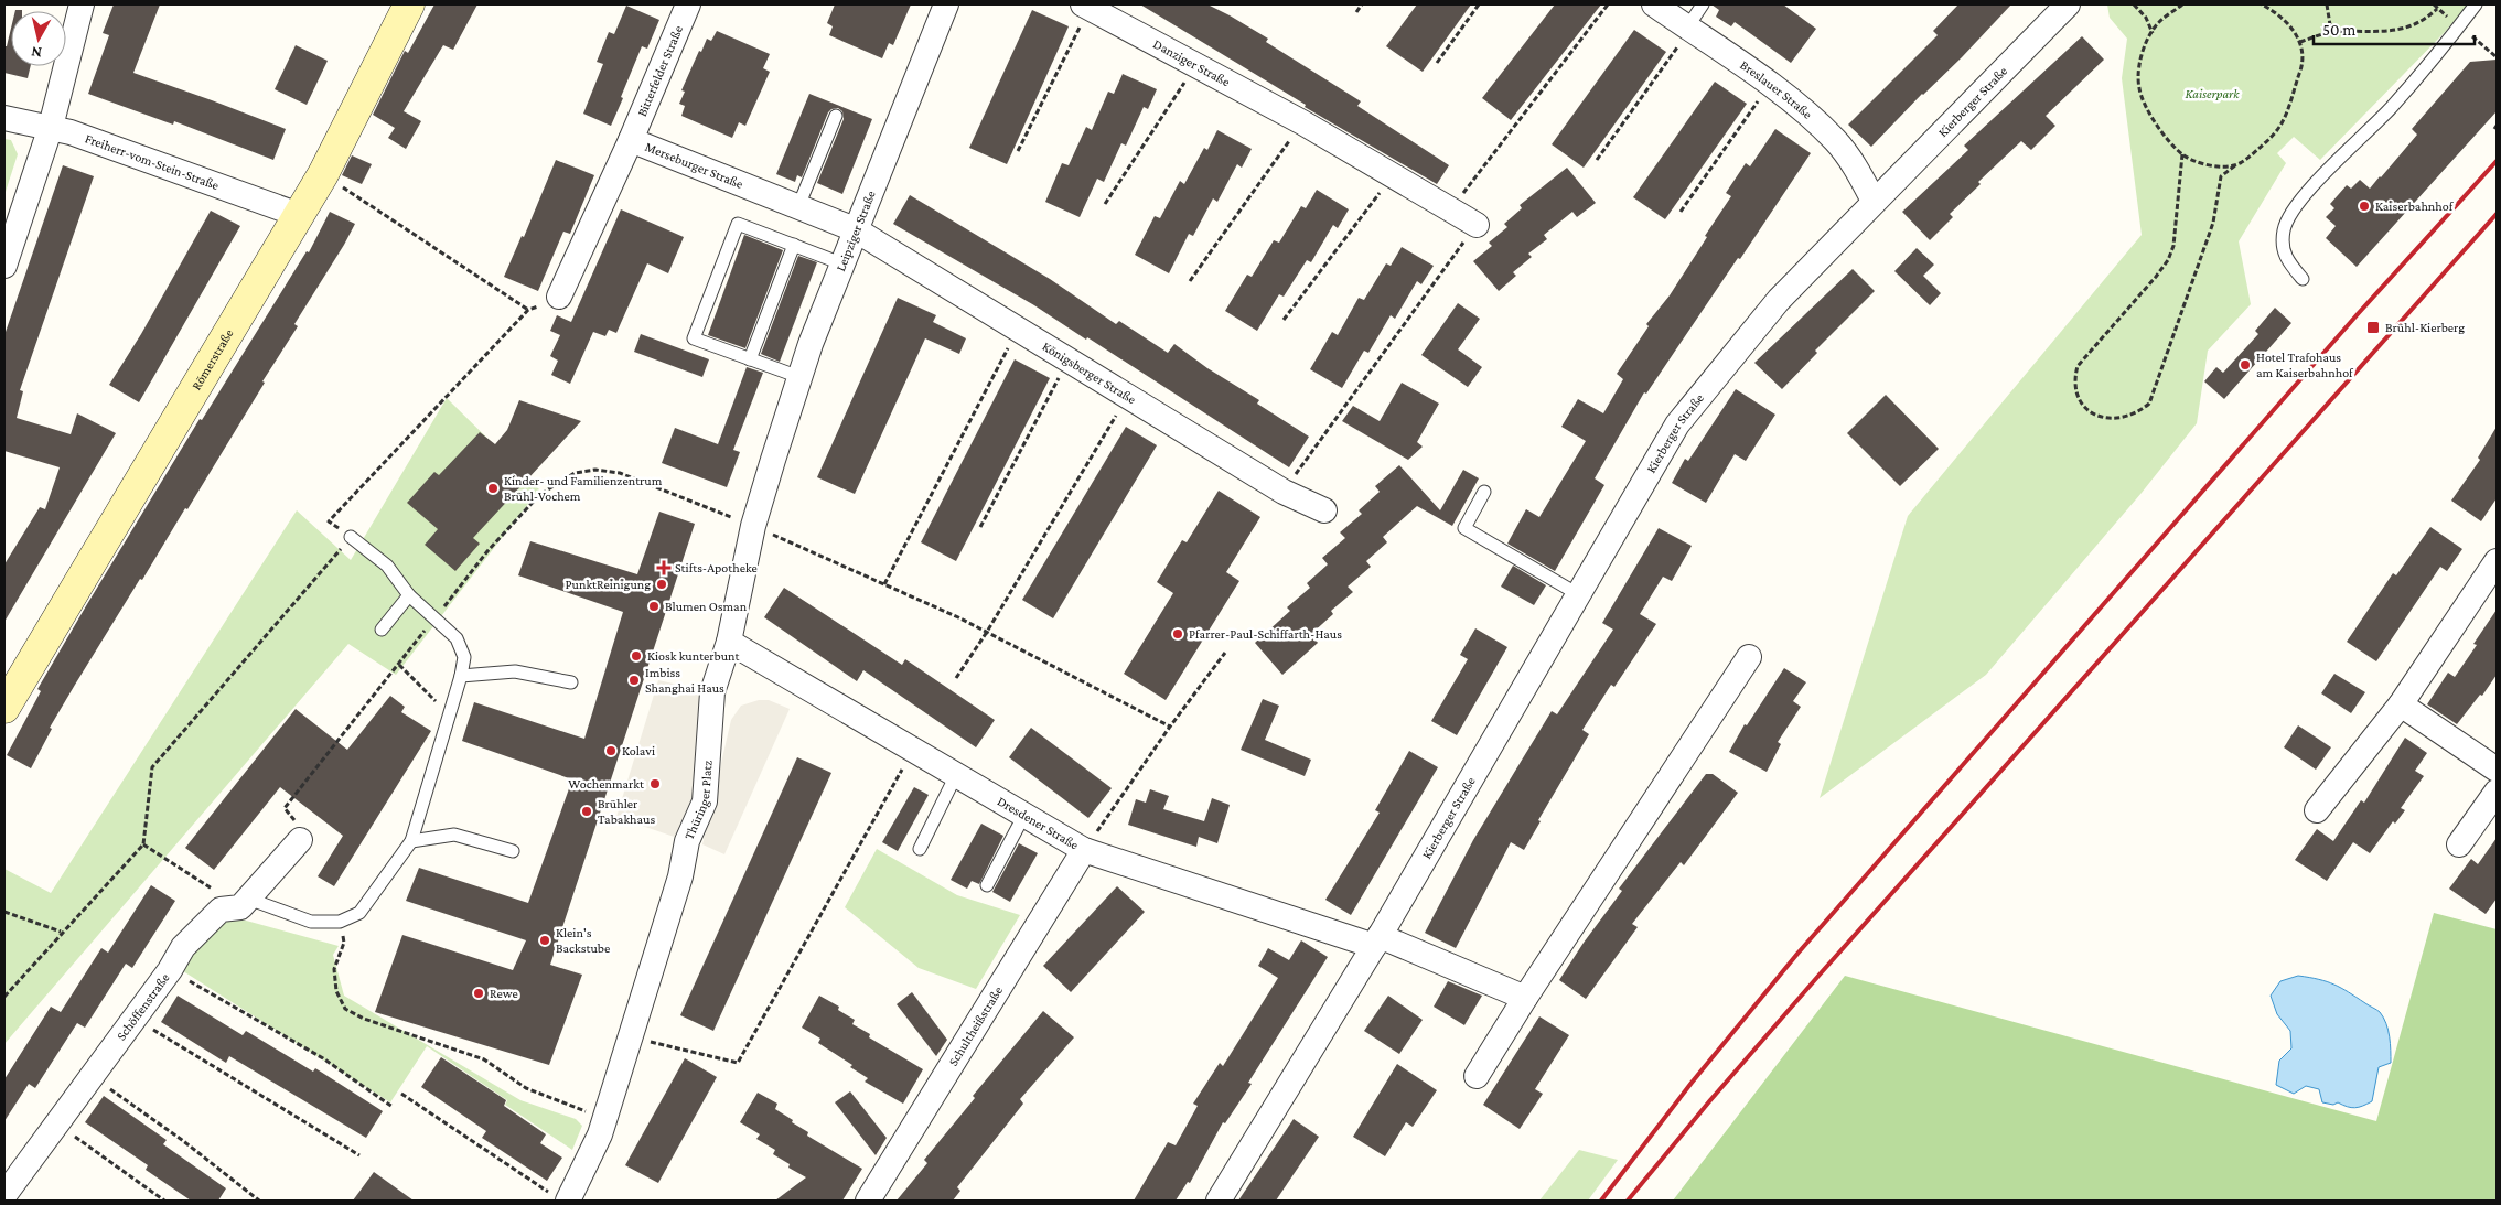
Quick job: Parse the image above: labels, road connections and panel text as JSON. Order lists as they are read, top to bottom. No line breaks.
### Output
{"streets":{"main road":["Römerstraße"],"street":["Danziger Straße","Bitterfelder Straße","Breslauer Straße","Kierberger Straße","Freiherr-vom-Stein-Straße","Merseburger Straße","Leipziger Straße","Königsberger Straße","Thüringer Platz","Dresdener Straße","Schöffenstraße","Schultheißstraße"]},"crossings":[["Bitterfelder Straße","Merseburger Straße"],["Breslauer Straße","Kierberger Straße"],["Kierberger Straße","Dresdener Straße"],["Freiherr-vom-Stein-Straße","Römerstraße"],["Merseburger Straße","Leipziger Straße"],["Merseburger Straße","Königsberger Straße"],["Leipziger Straße","Königsberger Straße"],["Leipziger Straße","Thüringer Platz"],["Thüringer Platz","Dresdener Straße"],["Dresdener Straße","Schultheißstraße"]],"parks":["Kaiserpark"],"places":{"other":["Kaiserbahnhof","Hotel Trafohaus am Kaiserbahnhof","Kinder- und Familienzentrum Brühl-Vochem","PunktReinigung","Blumen Osman","Pfarrer-Paul-Schiffarth-Haus","Kiosk kunterbunt","Imbiss Shanghai Haus","Kolavi","Wochenmarkt","Brühler Tabakhaus","Klein's Backstube","Rewe"],"transit":["Brühl-Kierberg"],"health":["Stifts-Apotheke"]},"scale_bar":"50 m","north":"bottom"}
